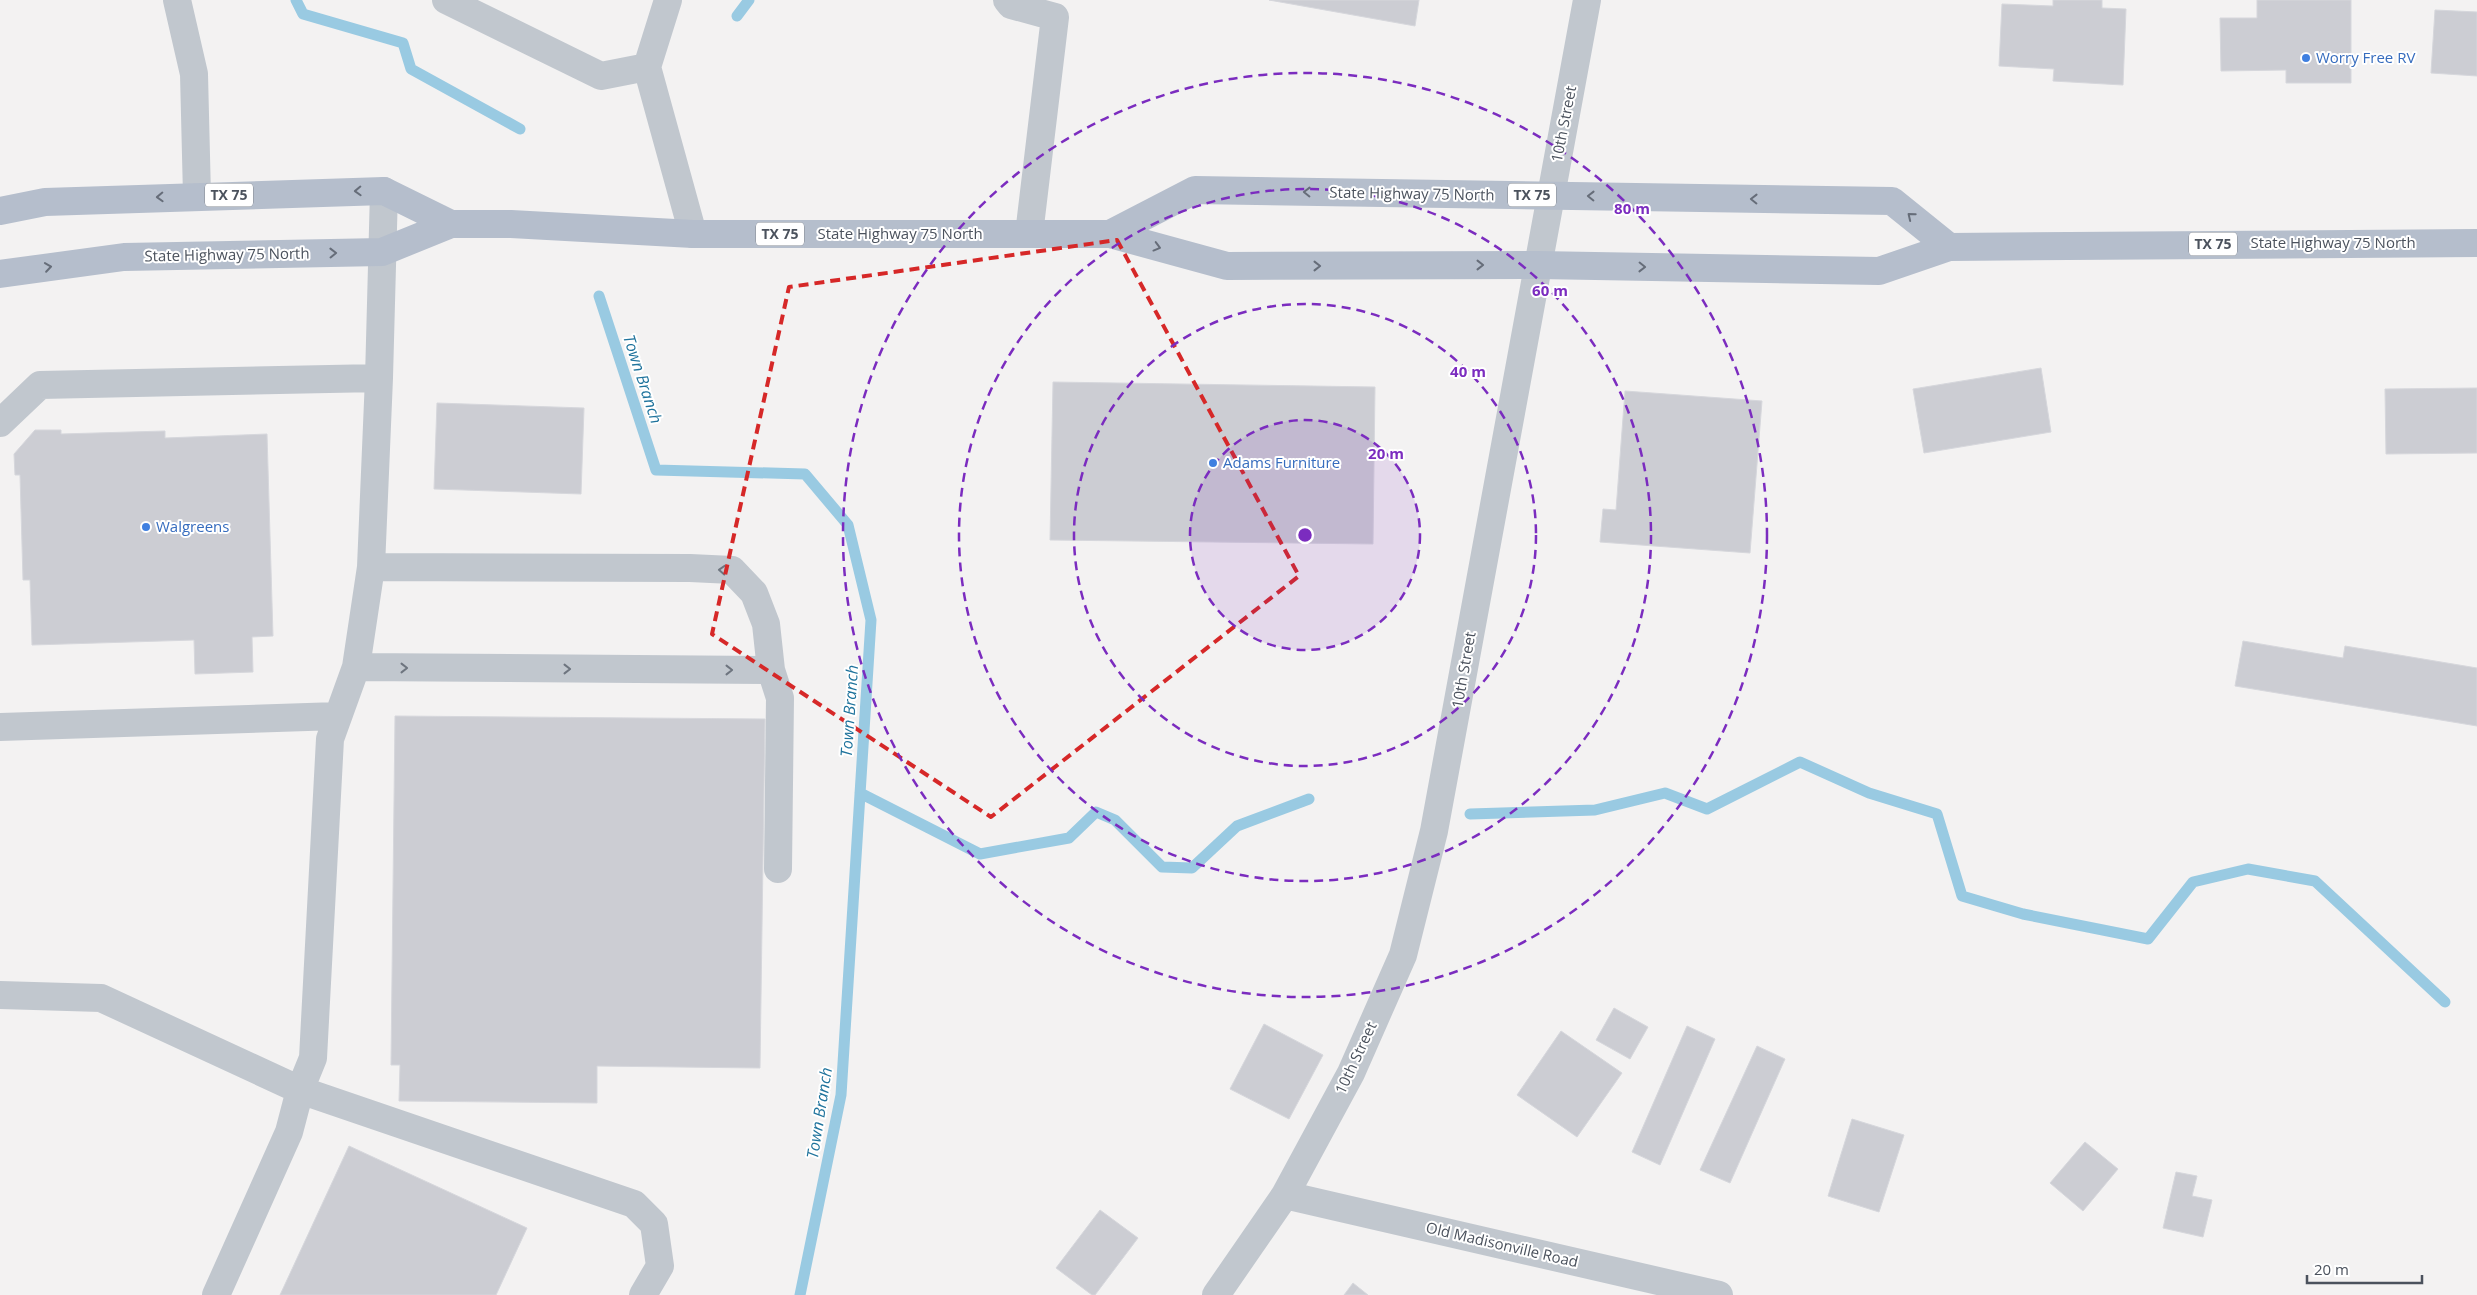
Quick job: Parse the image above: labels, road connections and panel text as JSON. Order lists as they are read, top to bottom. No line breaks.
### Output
{"streets":{"main road":["State Highway 75 North","TX 75"],"street":["10th Street","Old Madisonville Road"]},"crossings":[["10th Street","State Highway 75 North"],["10th Street","Old Madisonville Road"]],"water":["Town Branch"],"places":["Worry Free RV","Adams Furniture","Walgreens"],"scale_bar":"20 m","rings":["80 m","60 m","40 m","20 m"]}
